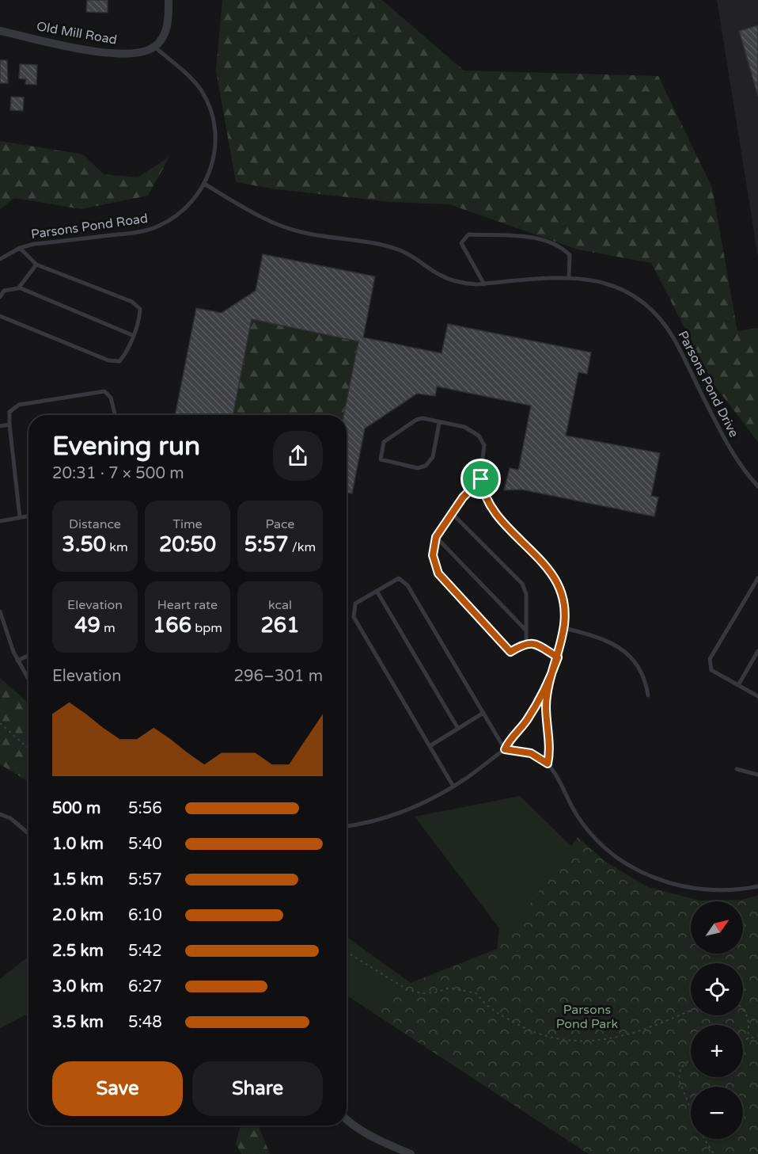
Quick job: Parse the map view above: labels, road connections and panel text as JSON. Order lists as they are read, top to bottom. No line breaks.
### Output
{"streets":{"street":["Old Mill Road"],"lane":["Parsons Pond Road","Parsons Pond Drive"]},"crossings":[["Old Mill Road","Parsons Pond Road"],["Parsons Pond Road","Parsons Pond Drive"]],"parks":["Parsons Pond Park"],"north":"top right","page":{"heading":["Evening run","20:31 · 7 × 500 m"],"stats":[["Distance","3.50 km"],["Time","20:50"],["Pace","5:57 /km"],["Elevation","49 m"],["Heart rate","166 bpm"],["kcal","261"]],"chart":["Elevation","296–301 m"],"list":[{"name":"500 m","note":"5:56"},{"name":"1.0 km","note":"5:40"},{"name":"1.5 km","note":"5:57"},{"name":"2.0 km","note":"6:10"},{"name":"2.5 km","note":"5:42"},{"name":"3.0 km","note":"6:27"},{"name":"3.5 km","note":"5:48"}],"map_buttons":["+","−"],"buttons":["Save","Share"]}}
